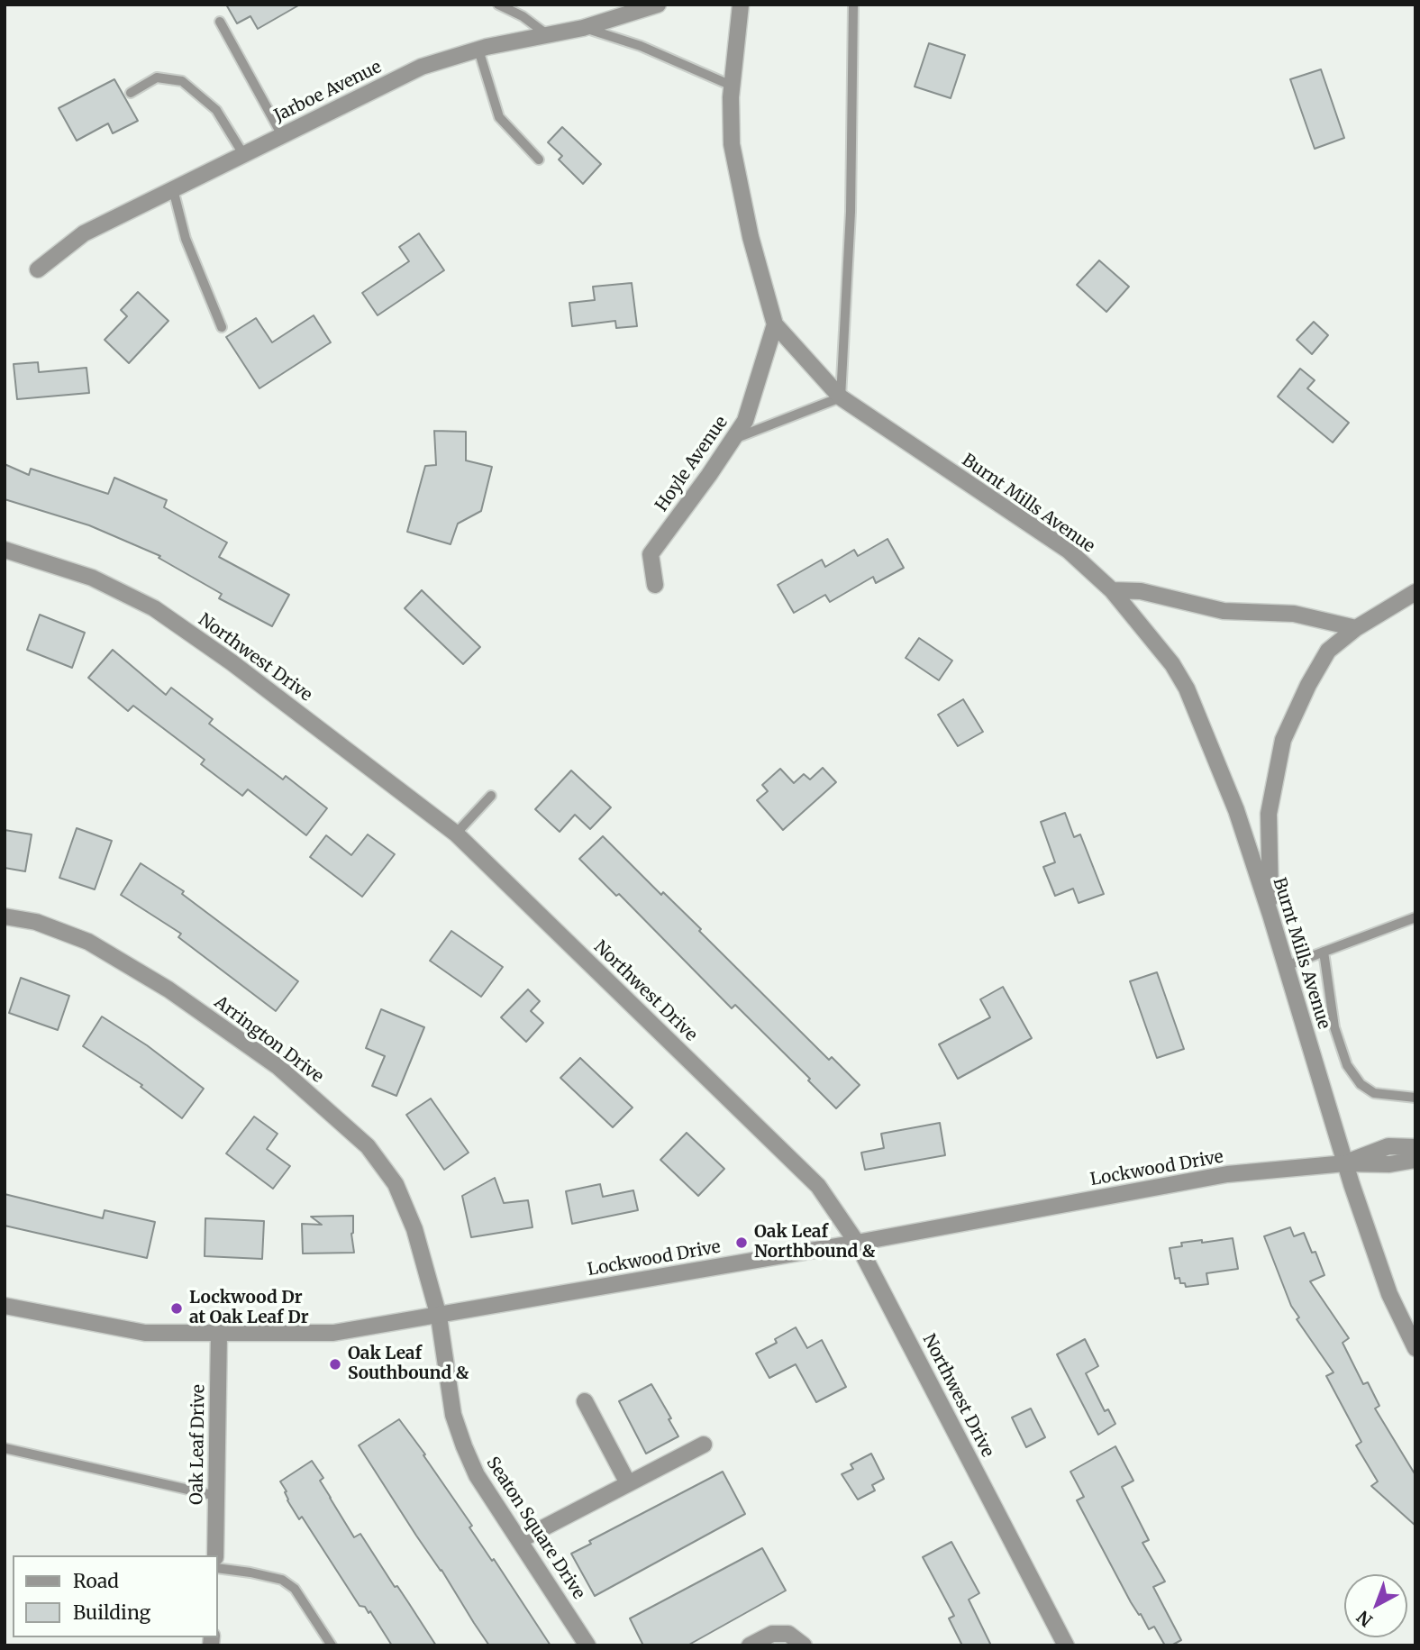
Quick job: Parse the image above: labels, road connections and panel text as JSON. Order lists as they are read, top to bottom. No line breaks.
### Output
{"streets":{"street":["Jarboe Avenue","Hoyle Avenue","Burnt Mills Avenue","Northwest Drive","Arrington Drive","Lockwood Drive","Oak Leaf Drive","Seaton Square Drive"]},"crossings":[["Hoyle Avenue","Burnt Mills Avenue"],["Burnt Mills Avenue","Lockwood Drive"],["Northwest Drive","Lockwood Drive"],["Arrington Drive","Lockwood Drive"],["Arrington Drive","Seaton Square Drive"],["Lockwood Drive","Oak Leaf Drive"],["Lockwood Drive","Seaton Square Drive"]],"places":["Oak Leaf Northbound &","Lockwood Dr at Oak Leaf Dr","Oak Leaf Southbound &"],"legend":["Road","Building"],"north":"bottom left"}
